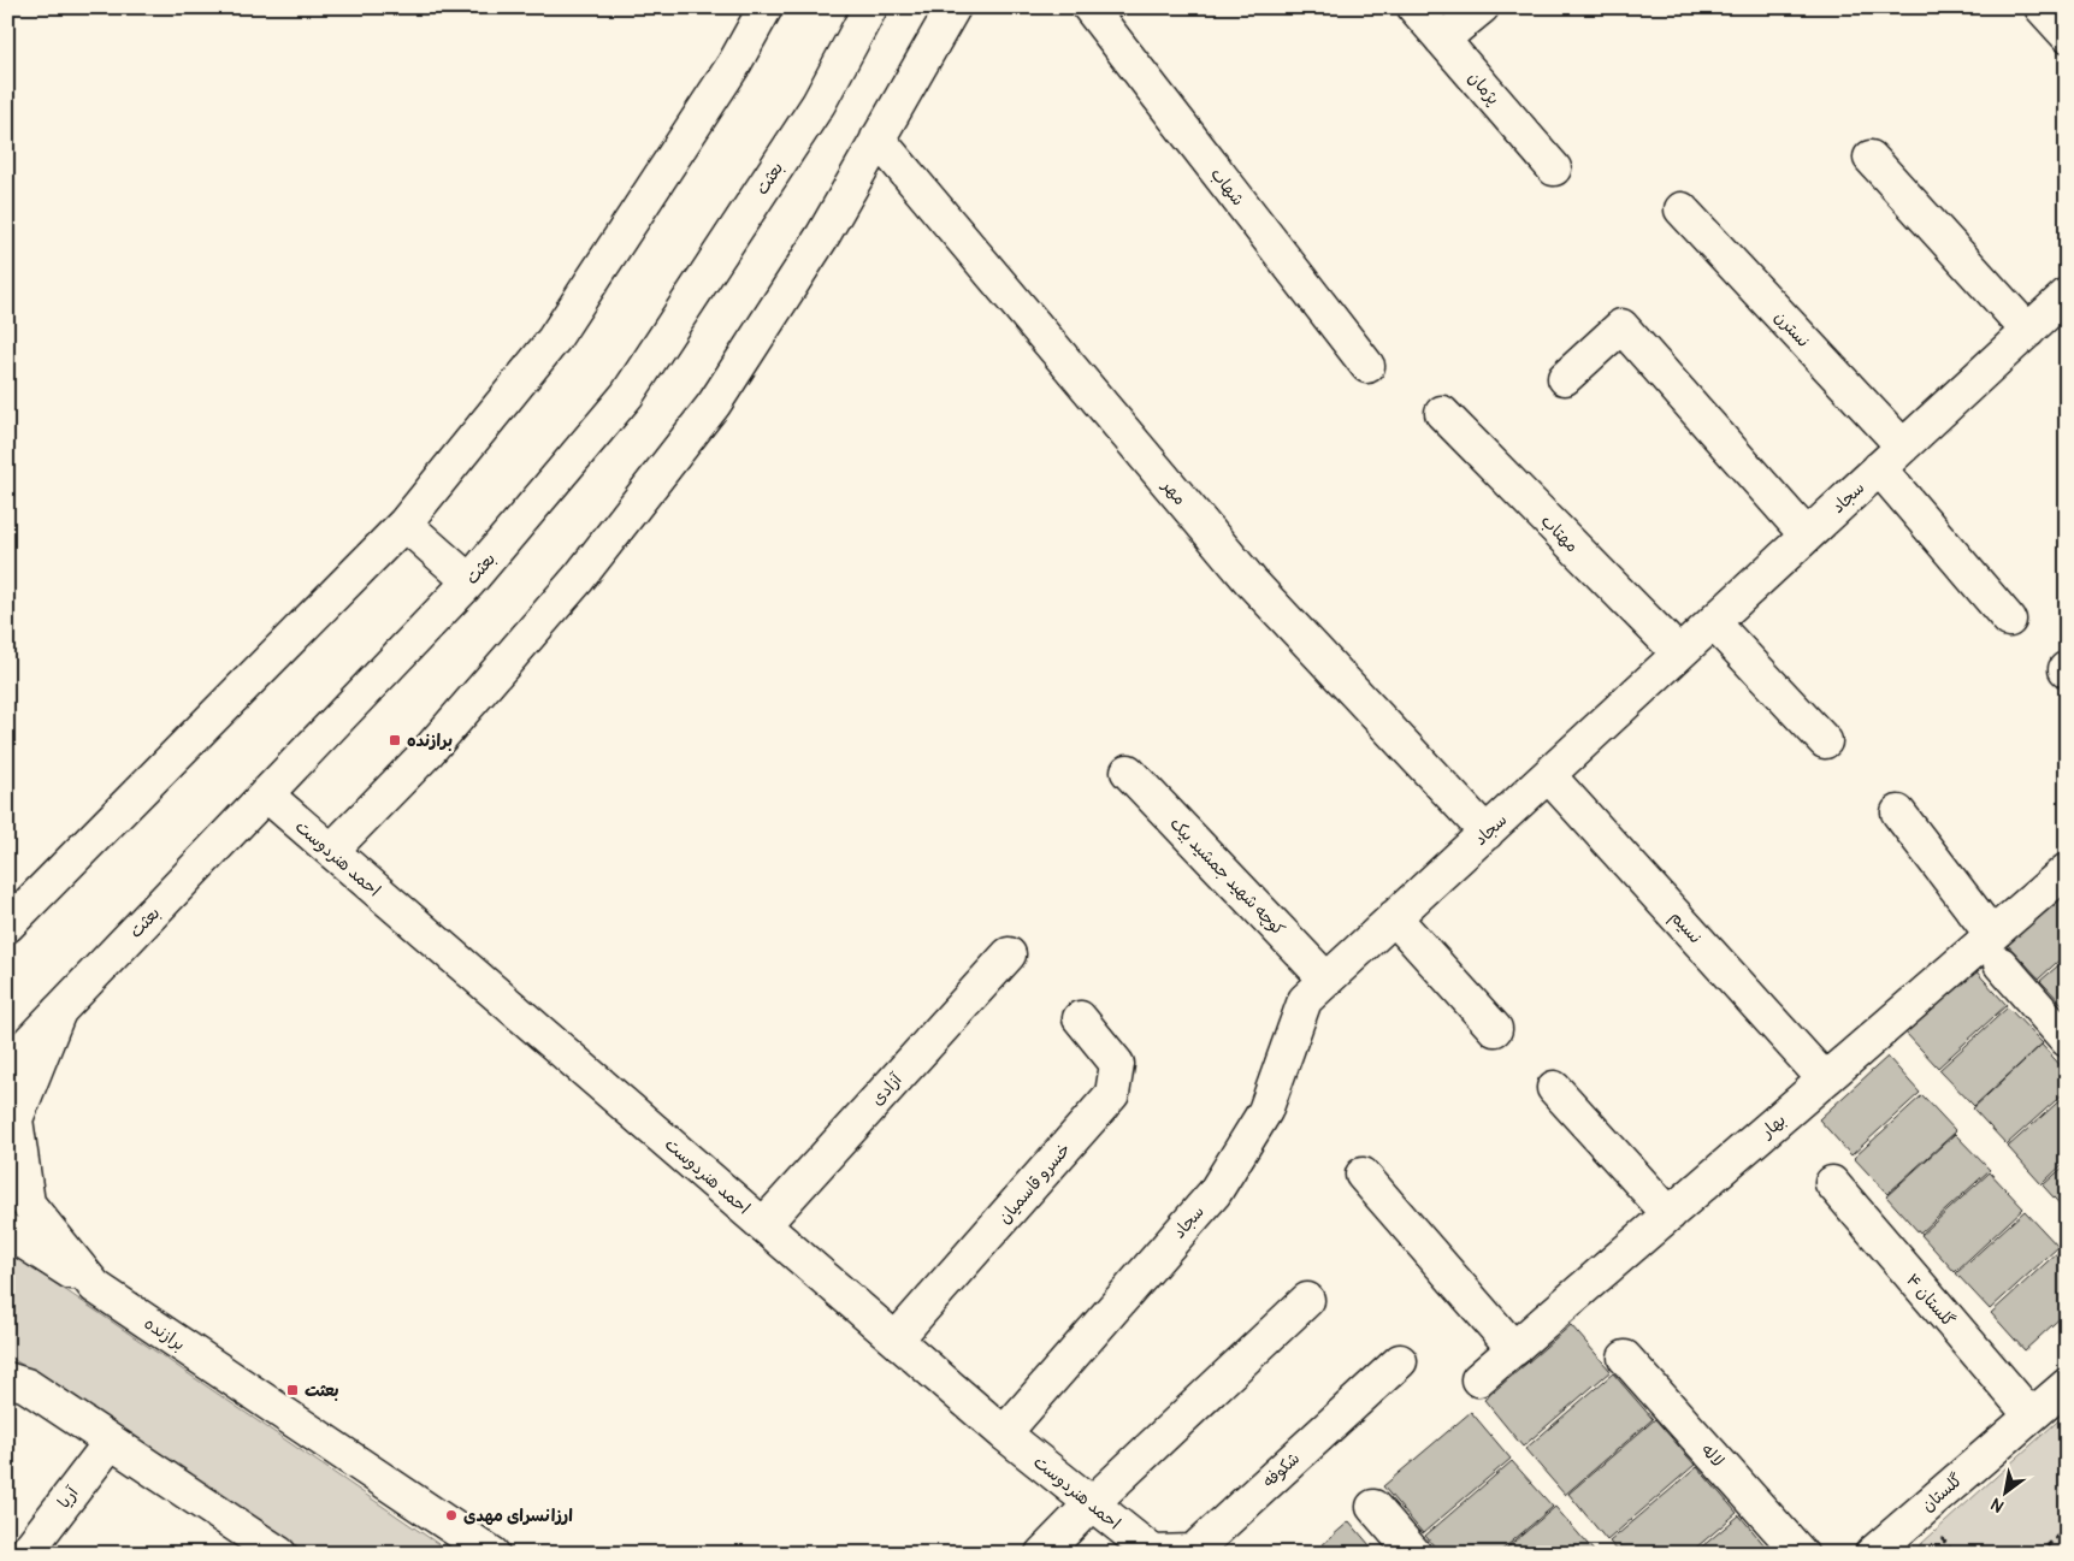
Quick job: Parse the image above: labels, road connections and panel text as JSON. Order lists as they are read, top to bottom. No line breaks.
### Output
{"streets":{"street":["پژمان","بعثت","شهاب","نسترن","مهر","سجاد","مهتاب","احمد هنردوست","کوچه شهید جمشید بیک","نسیم","آزادی","بهار","خسرو قاسمیان","گلستان ۴","برازنده","لاله","شکوفه","گلستان","آریا"]},"crossings":[["بعثت","احمد هنردوست"],["بعثت","برازنده"],["نسترن","سجاد"],["مهر","سجاد"],["سجاد","مهتاب"],["سجاد","احمد هنردوست"],["سجاد","کوچه شهید جمشید بیک"],["سجاد","نسیم"],["احمد هنردوست","آزادی"],["احمد هنردوست","خسرو قاسمیان"],["احمد هنردوست","شکوفه"],["نسیم","بهار"],["گلستان ۴","گلستان"]],"places":{"transit":["برازنده","بعثت"],"other":["ارزانسرای مهدی"]},"north":"bottom left"}
